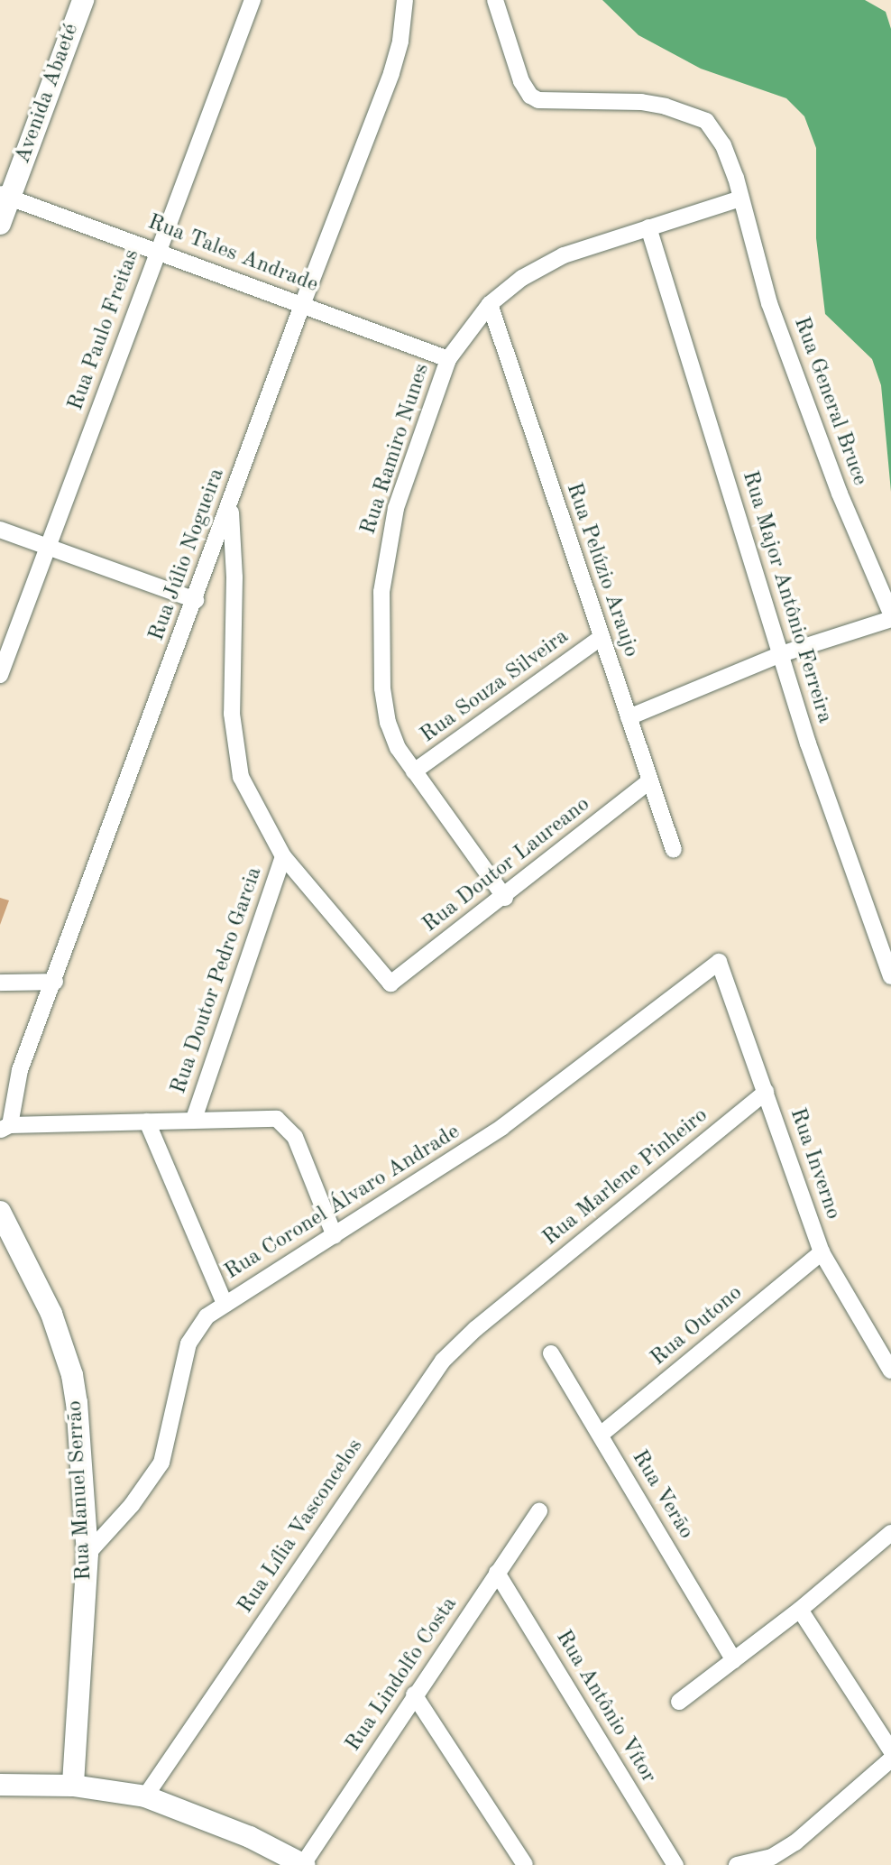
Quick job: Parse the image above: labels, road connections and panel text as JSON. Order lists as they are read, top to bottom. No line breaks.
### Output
{"streets":{"street":["Avenida Abaeté","Rua Tales Andrade","Rua Paulo Freitas","Rua General Bruce","Rua Ramiro Nunes","Rua Júlio Nogueira","Rua Pelúzio Araujo","Rua Major Antônio Ferreira","Rua Souza Silveira","Rua Doutor Laureano","Rua Doutor Pedro Garcia","Rua Inverno","Rua Marlene Pinheiro","Rua Coronel Álvaro Andrade","Rua Outono","Rua Manuel Serrão","Rua Verão","Rua Lília Vasconcelos","Rua Lindolfo Costa","Rua Antônio Vítor"]},"crossings":[["Avenida Abaeté","Rua Tales Andrade"],["Rua Tales Andrade","Rua Paulo Freitas"],["Rua Tales Andrade","Rua Ramiro Nunes"],["Rua Tales Andrade","Rua Júlio Nogueira"],["Rua General Bruce","Rua Ramiro Nunes"],["Rua Ramiro Nunes","Rua Pelúzio Araujo"],["Rua Ramiro Nunes","Rua Major Antônio Ferreira"],["Rua Ramiro Nunes","Rua Souza Silveira"],["Rua Ramiro Nunes","Rua Doutor Laureano"],["Rua Pelúzio Araujo","Rua Souza Silveira"],["Rua Pelúzio Araujo","Rua Doutor Laureano"],["Rua Doutor Laureano","Rua Doutor Pedro Garcia"],["Rua Inverno","Rua Marlene Pinheiro"],["Rua Inverno","Rua Coronel Álvaro Andrade"],["Rua Inverno","Rua Outono"],["Rua Marlene Pinheiro","Rua Lília Vasconcelos"],["Rua Coronel Álvaro Andrade","Rua Manuel Serrão"],["Rua Outono","Rua Verão"],["Rua Lindolfo Costa","Rua Antônio Vítor"]]}
